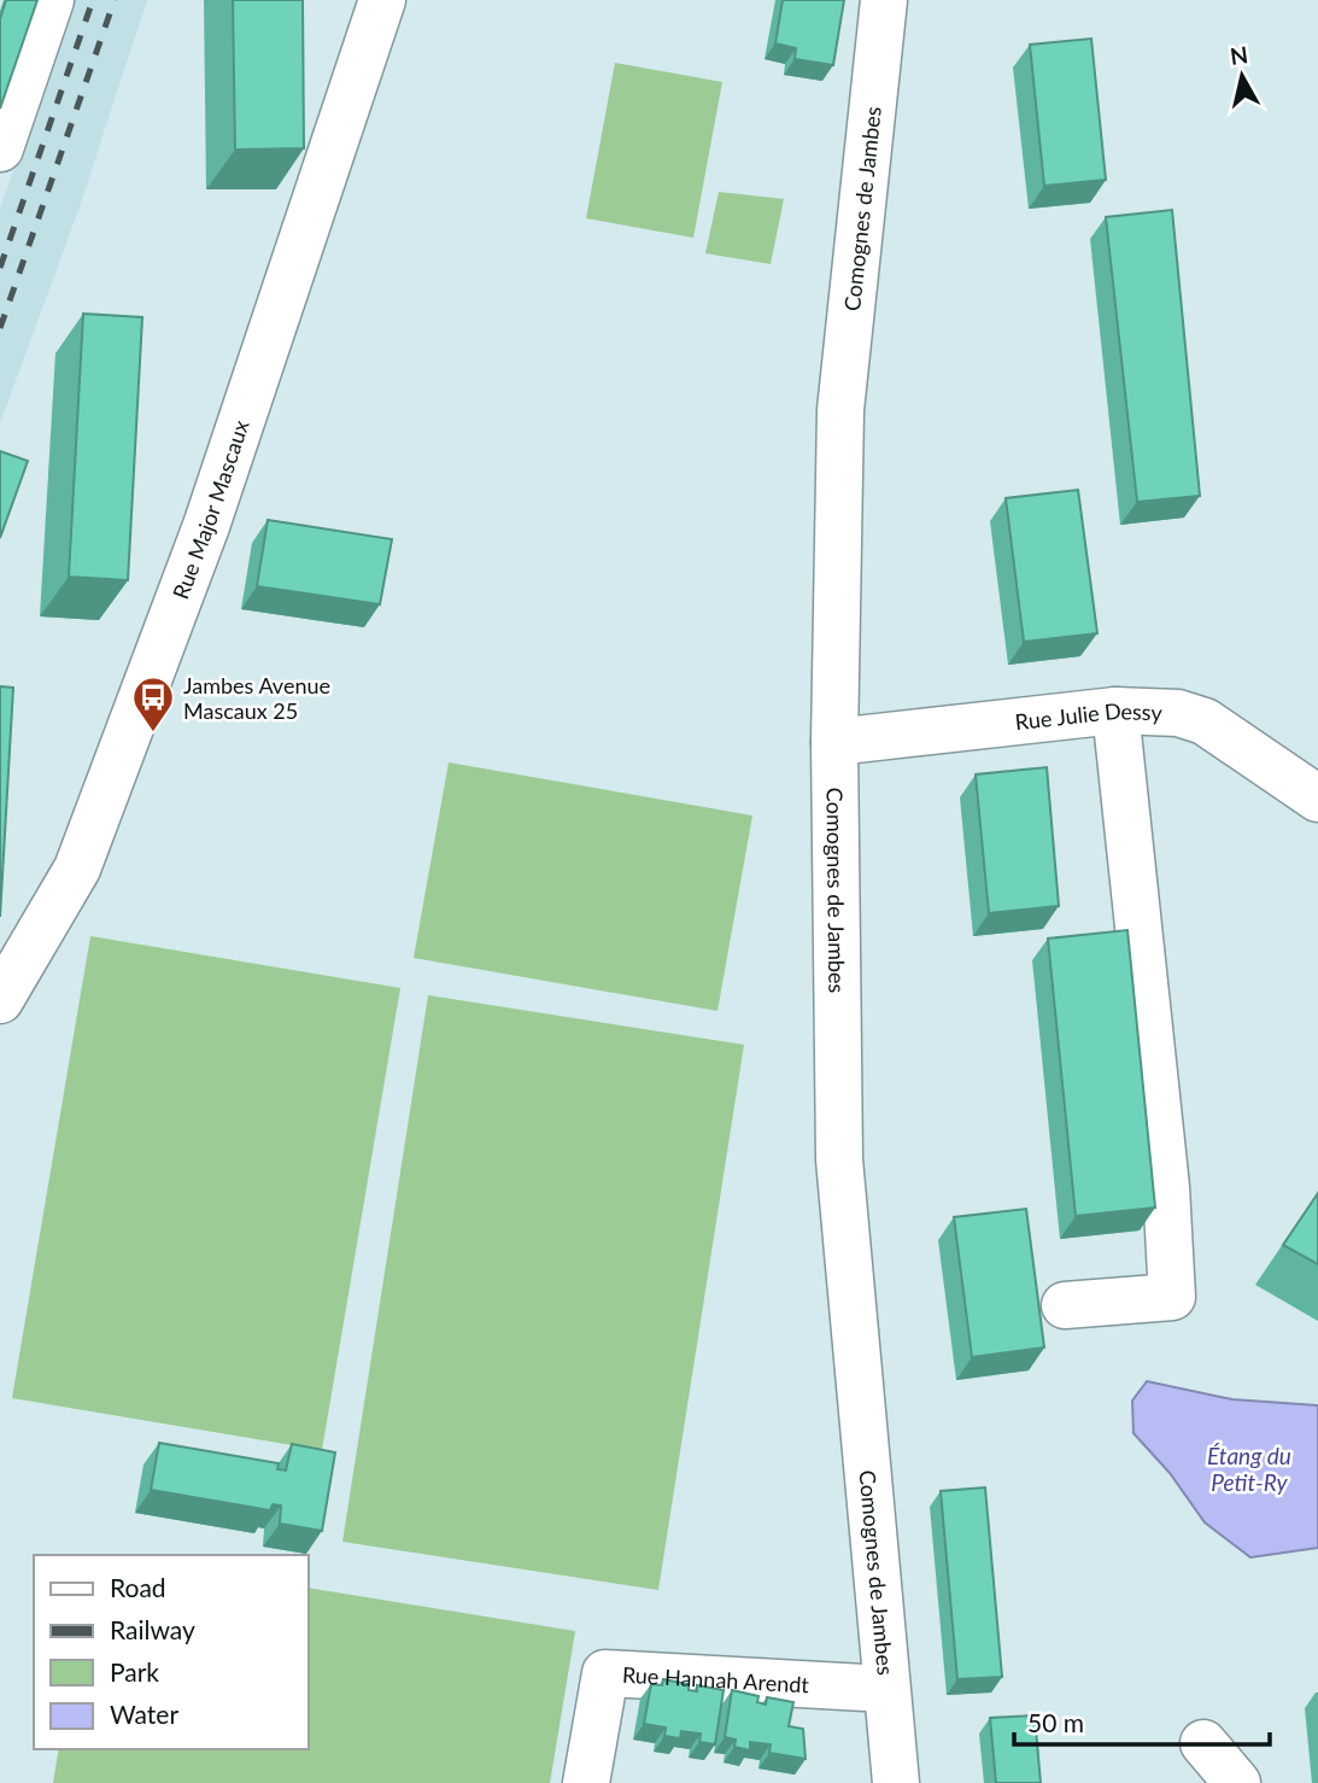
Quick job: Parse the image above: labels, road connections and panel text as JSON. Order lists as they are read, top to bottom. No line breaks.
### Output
{"streets":{"street":["Comognes de Jambes","Rue Major Mascaux","Rue Julie Dessy","Rue Hannah Arendt"]},"crossings":[["Comognes de Jambes","Rue Julie Dessy"],["Comognes de Jambes","Rue Hannah Arendt"]],"water":["Étang du Petit-Ry"],"places":{"bus stop":["Jambes Avenue Mascaux 25"]},"legend":["Road","Railway","Park","Water"],"scale_bar":"50 m","north":"top"}
